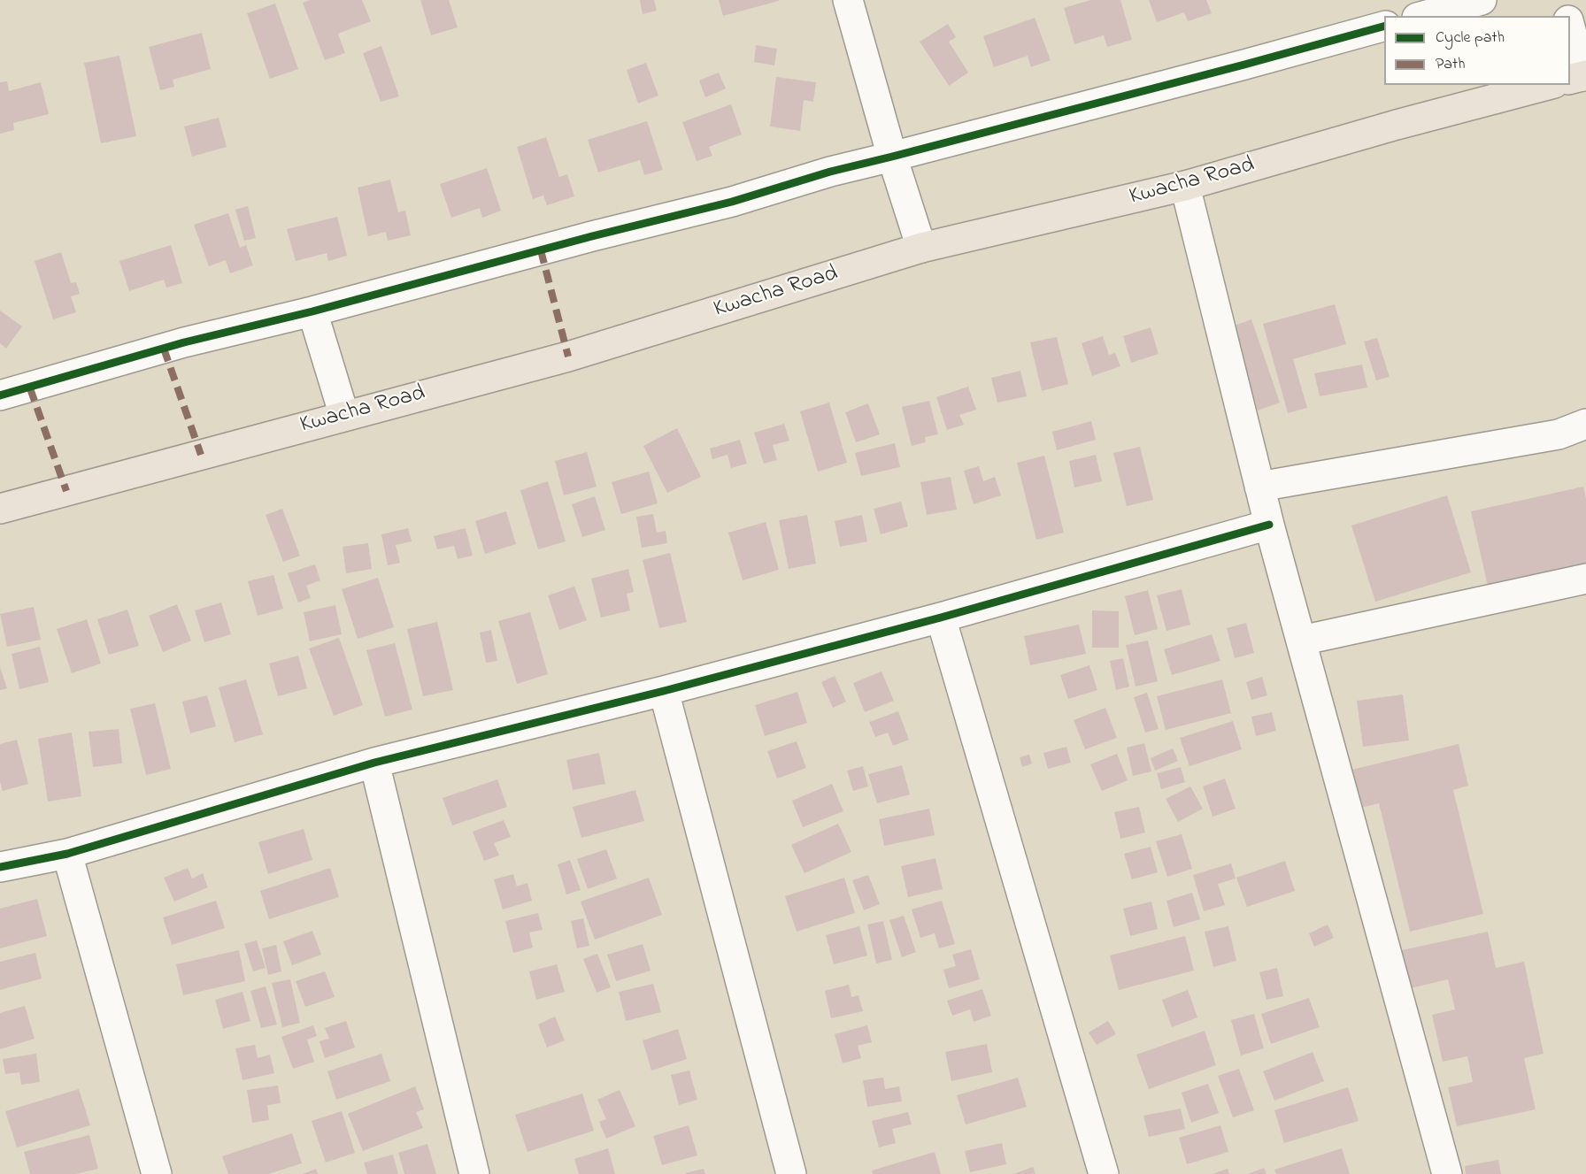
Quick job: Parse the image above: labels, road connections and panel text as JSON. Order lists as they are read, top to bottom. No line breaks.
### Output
{"streets":{"main road":["Kwacha Road"]},"legend":["Cycle path","Path"]}
